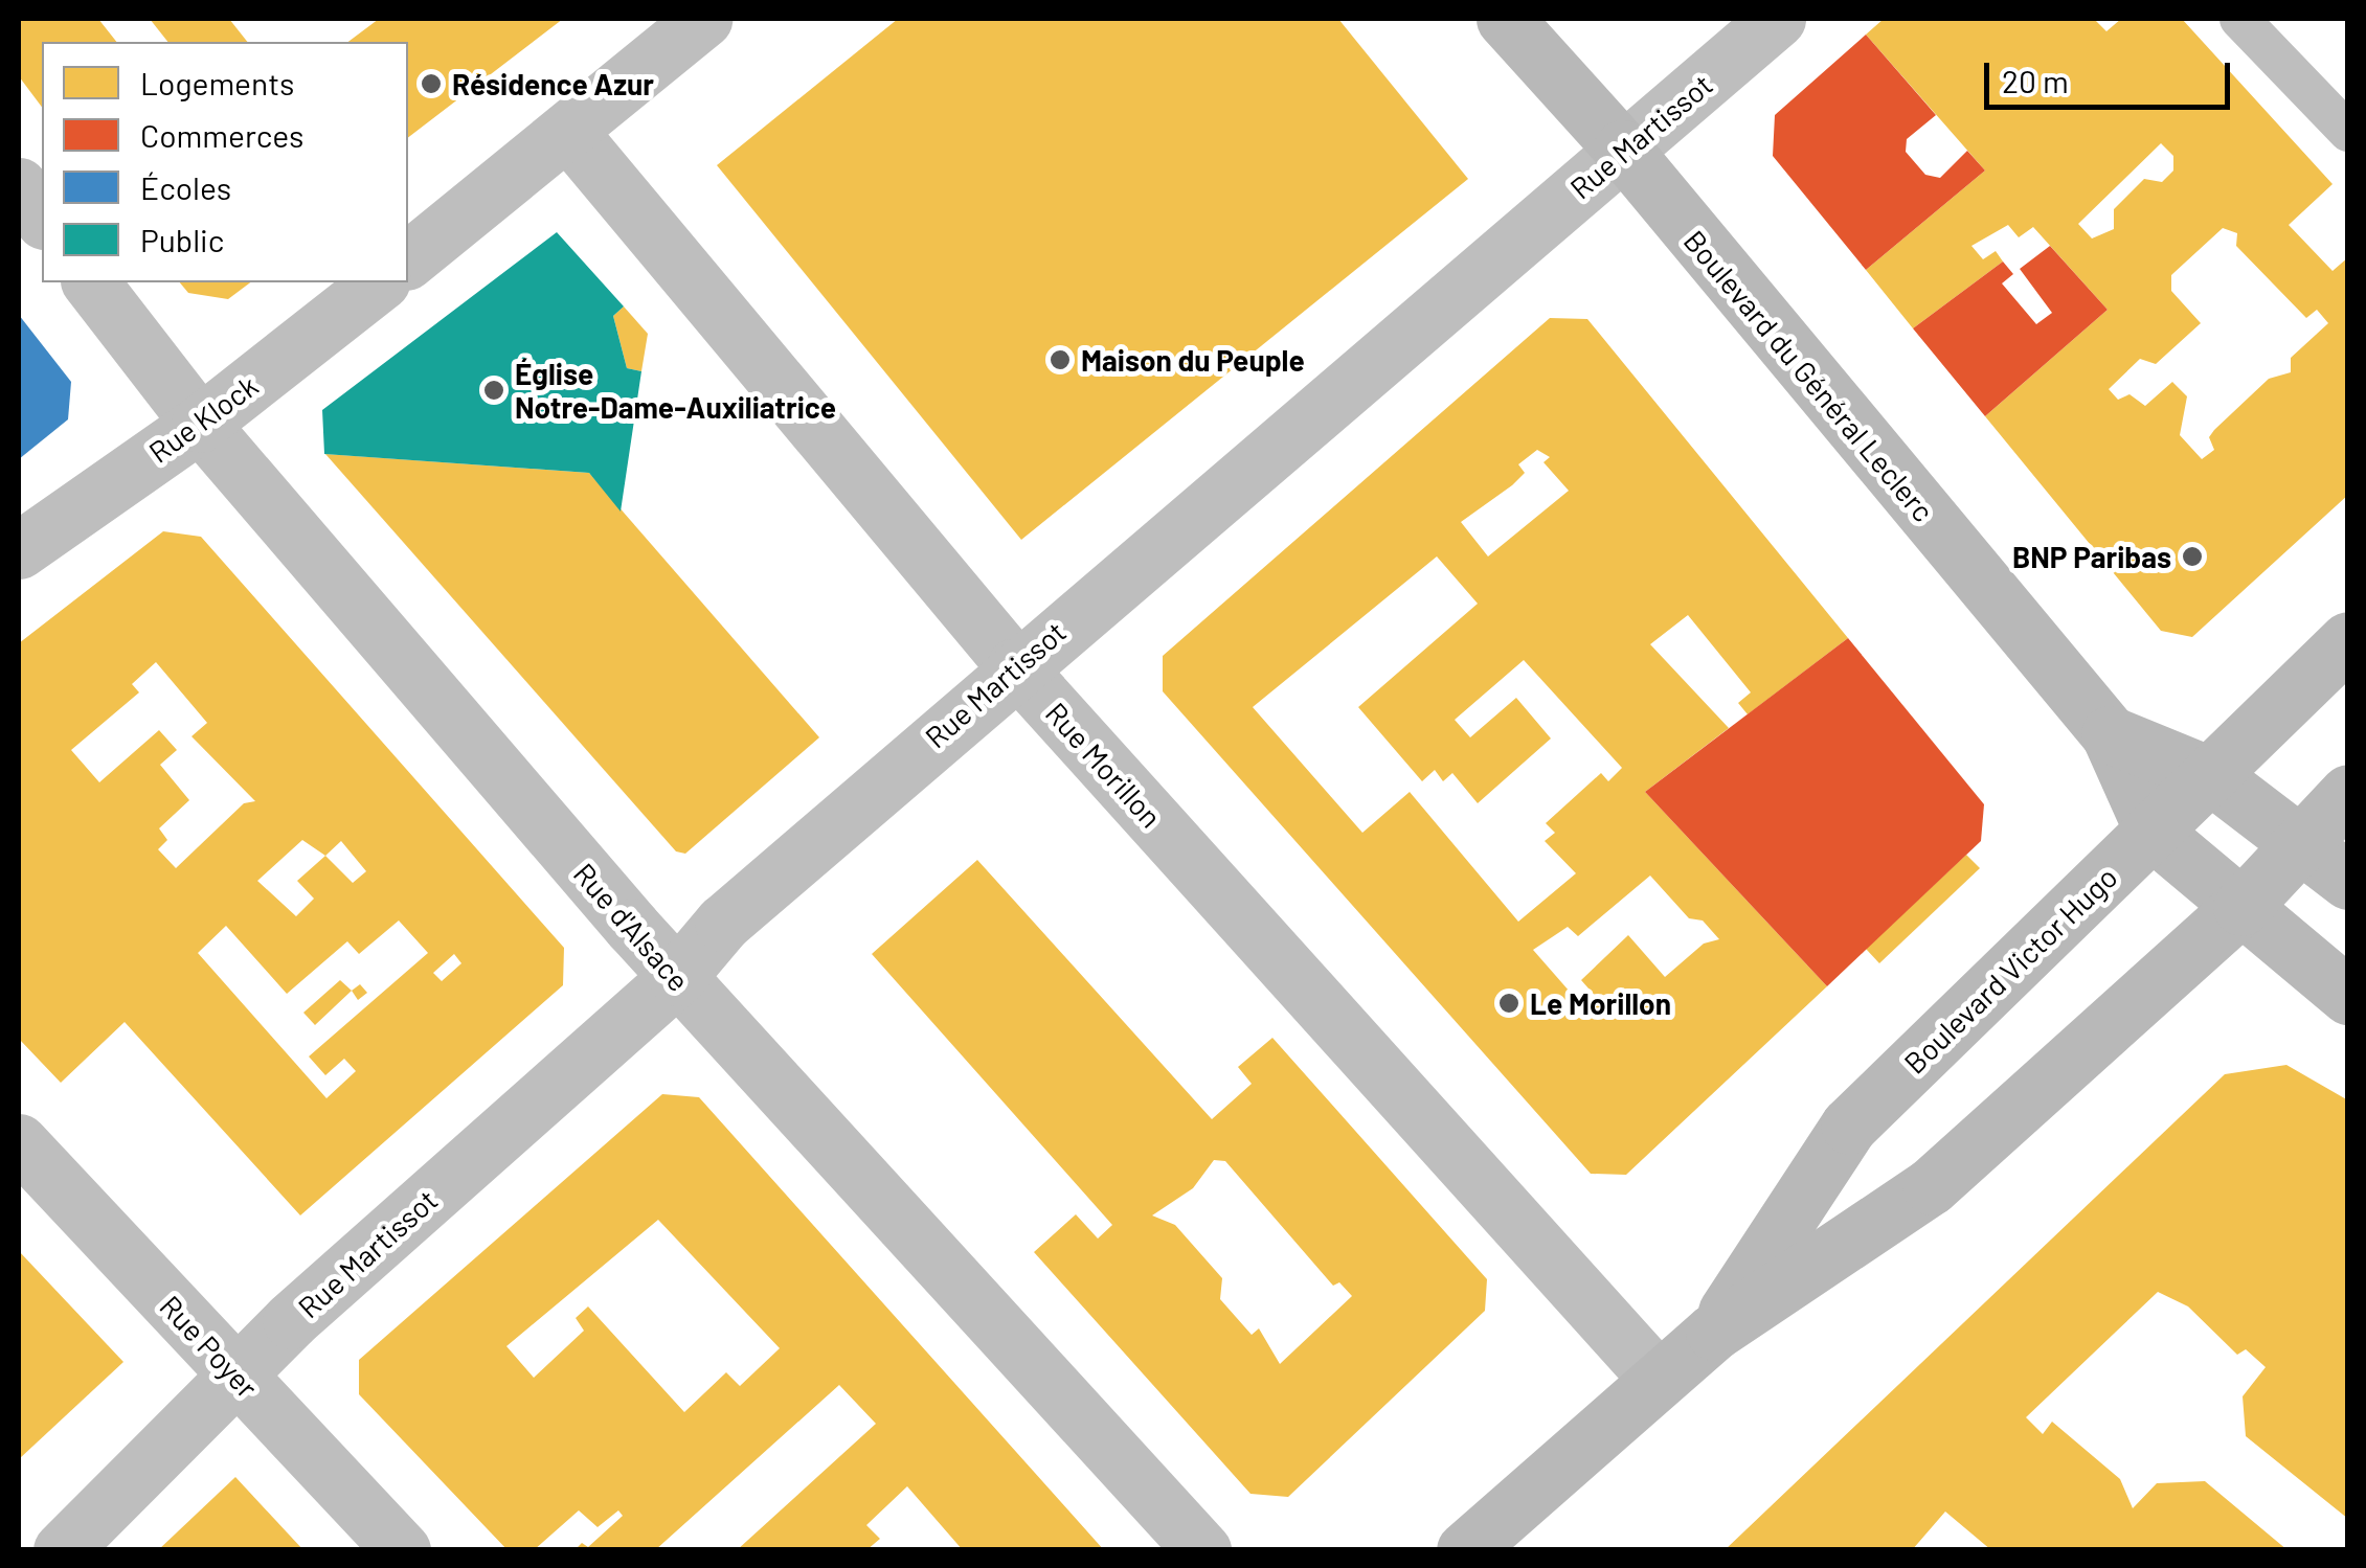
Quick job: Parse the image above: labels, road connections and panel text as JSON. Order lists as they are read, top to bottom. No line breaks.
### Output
{"streets":{"main road":["Boulevard du Général Leclerc","Boulevard Victor Hugo"],"street":["Rue Martissot","Rue Klock","Rue Morillon","Rue d'Alsace","Rue Poyer"]},"crossings":[["Rue Martissot","Boulevard du Général Leclerc"],["Rue Martissot","Rue Morillon"],["Rue Martissot","Rue d'Alsace"],["Rue Martissot","Rue Poyer"],["Boulevard du Général Leclerc","Boulevard Victor Hugo"],["Rue Klock","Rue d'Alsace"],["Rue Morillon","Boulevard Victor Hugo"]],"places":["Résidence Azur","Maison du Peuple","Église Notre-Dame-Auxiliatrice","BNP Paribas","Le Morillon"],"legend":["Logements","Commerces","Écoles","Public"],"scale_bar":"20 m"}
